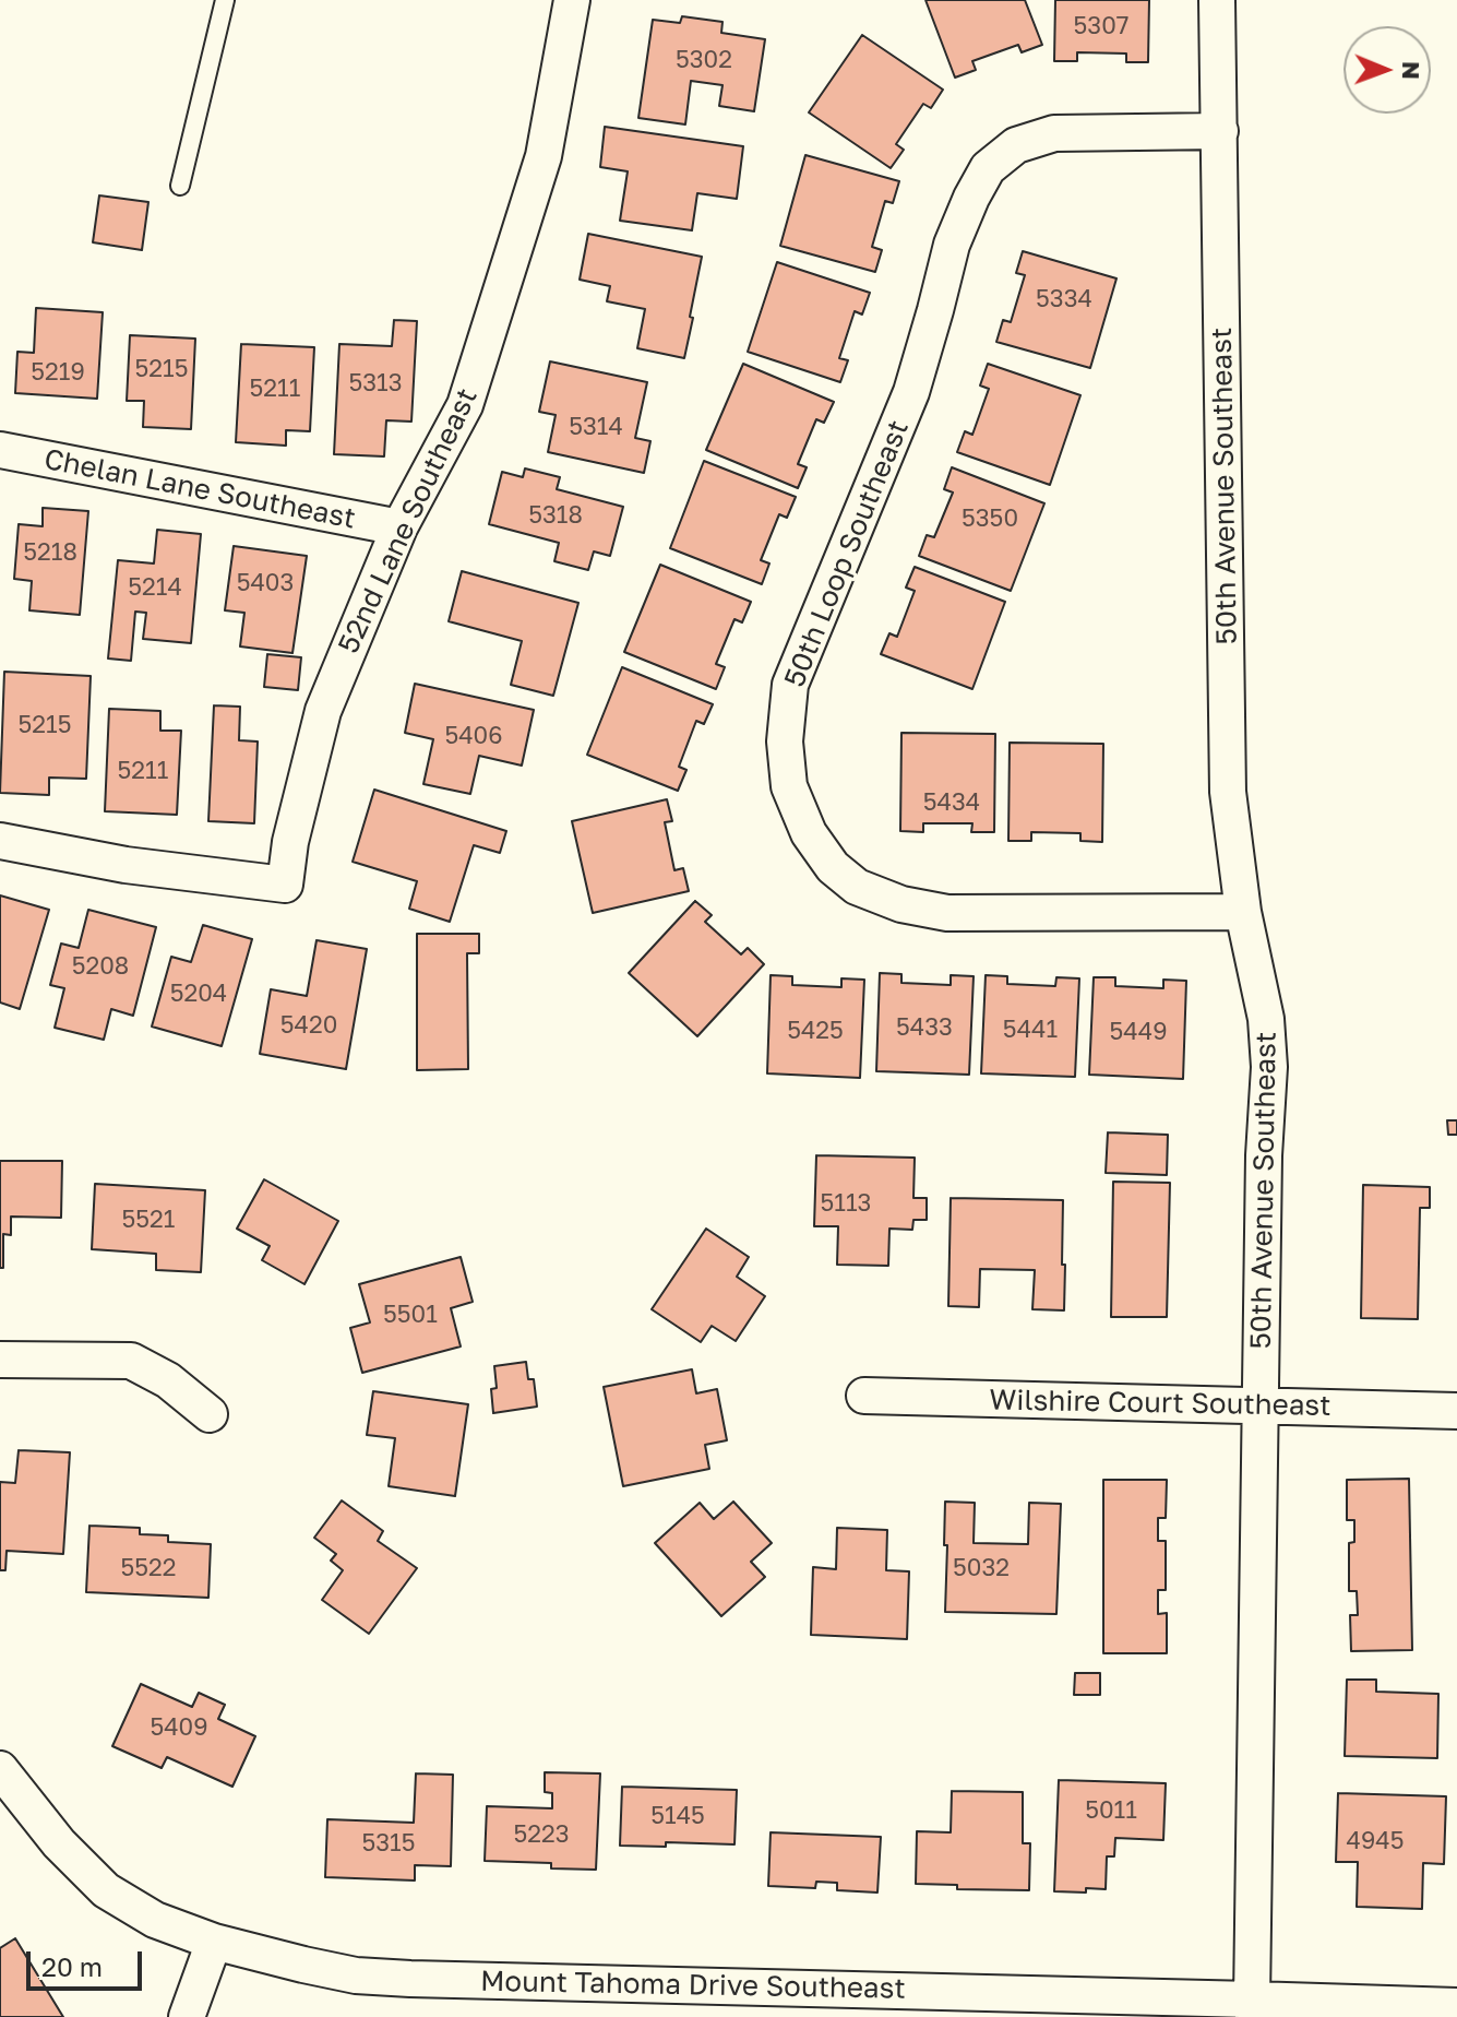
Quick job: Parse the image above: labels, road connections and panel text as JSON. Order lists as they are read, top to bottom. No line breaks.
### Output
{"streets":{"street":["50th Avenue Southeast","Chelan Lane Southeast","52nd Lane Southeast","50th Loop Southeast","Wilshire Court Southeast","Mount Tahoma Drive Southeast"]},"crossings":[["50th Avenue Southeast","50th Loop Southeast"],["50th Avenue Southeast","Wilshire Court Southeast"],["50th Avenue Southeast","Mount Tahoma Drive Southeast"],["Chelan Lane Southeast","52nd Lane Southeast"]],"house_numbers":["5307","5302","5334","5215","5219","5313","5211","5314","5318","5350","5218","5403","5214","5215","5406","5211","5434","5208","5204","5420","5433","5441","5425","5449","5113","5521","5501","5522","5032","5409","5011","5145","5223","4945","5315"],"scale_bar":"20 m","north":"right"}
